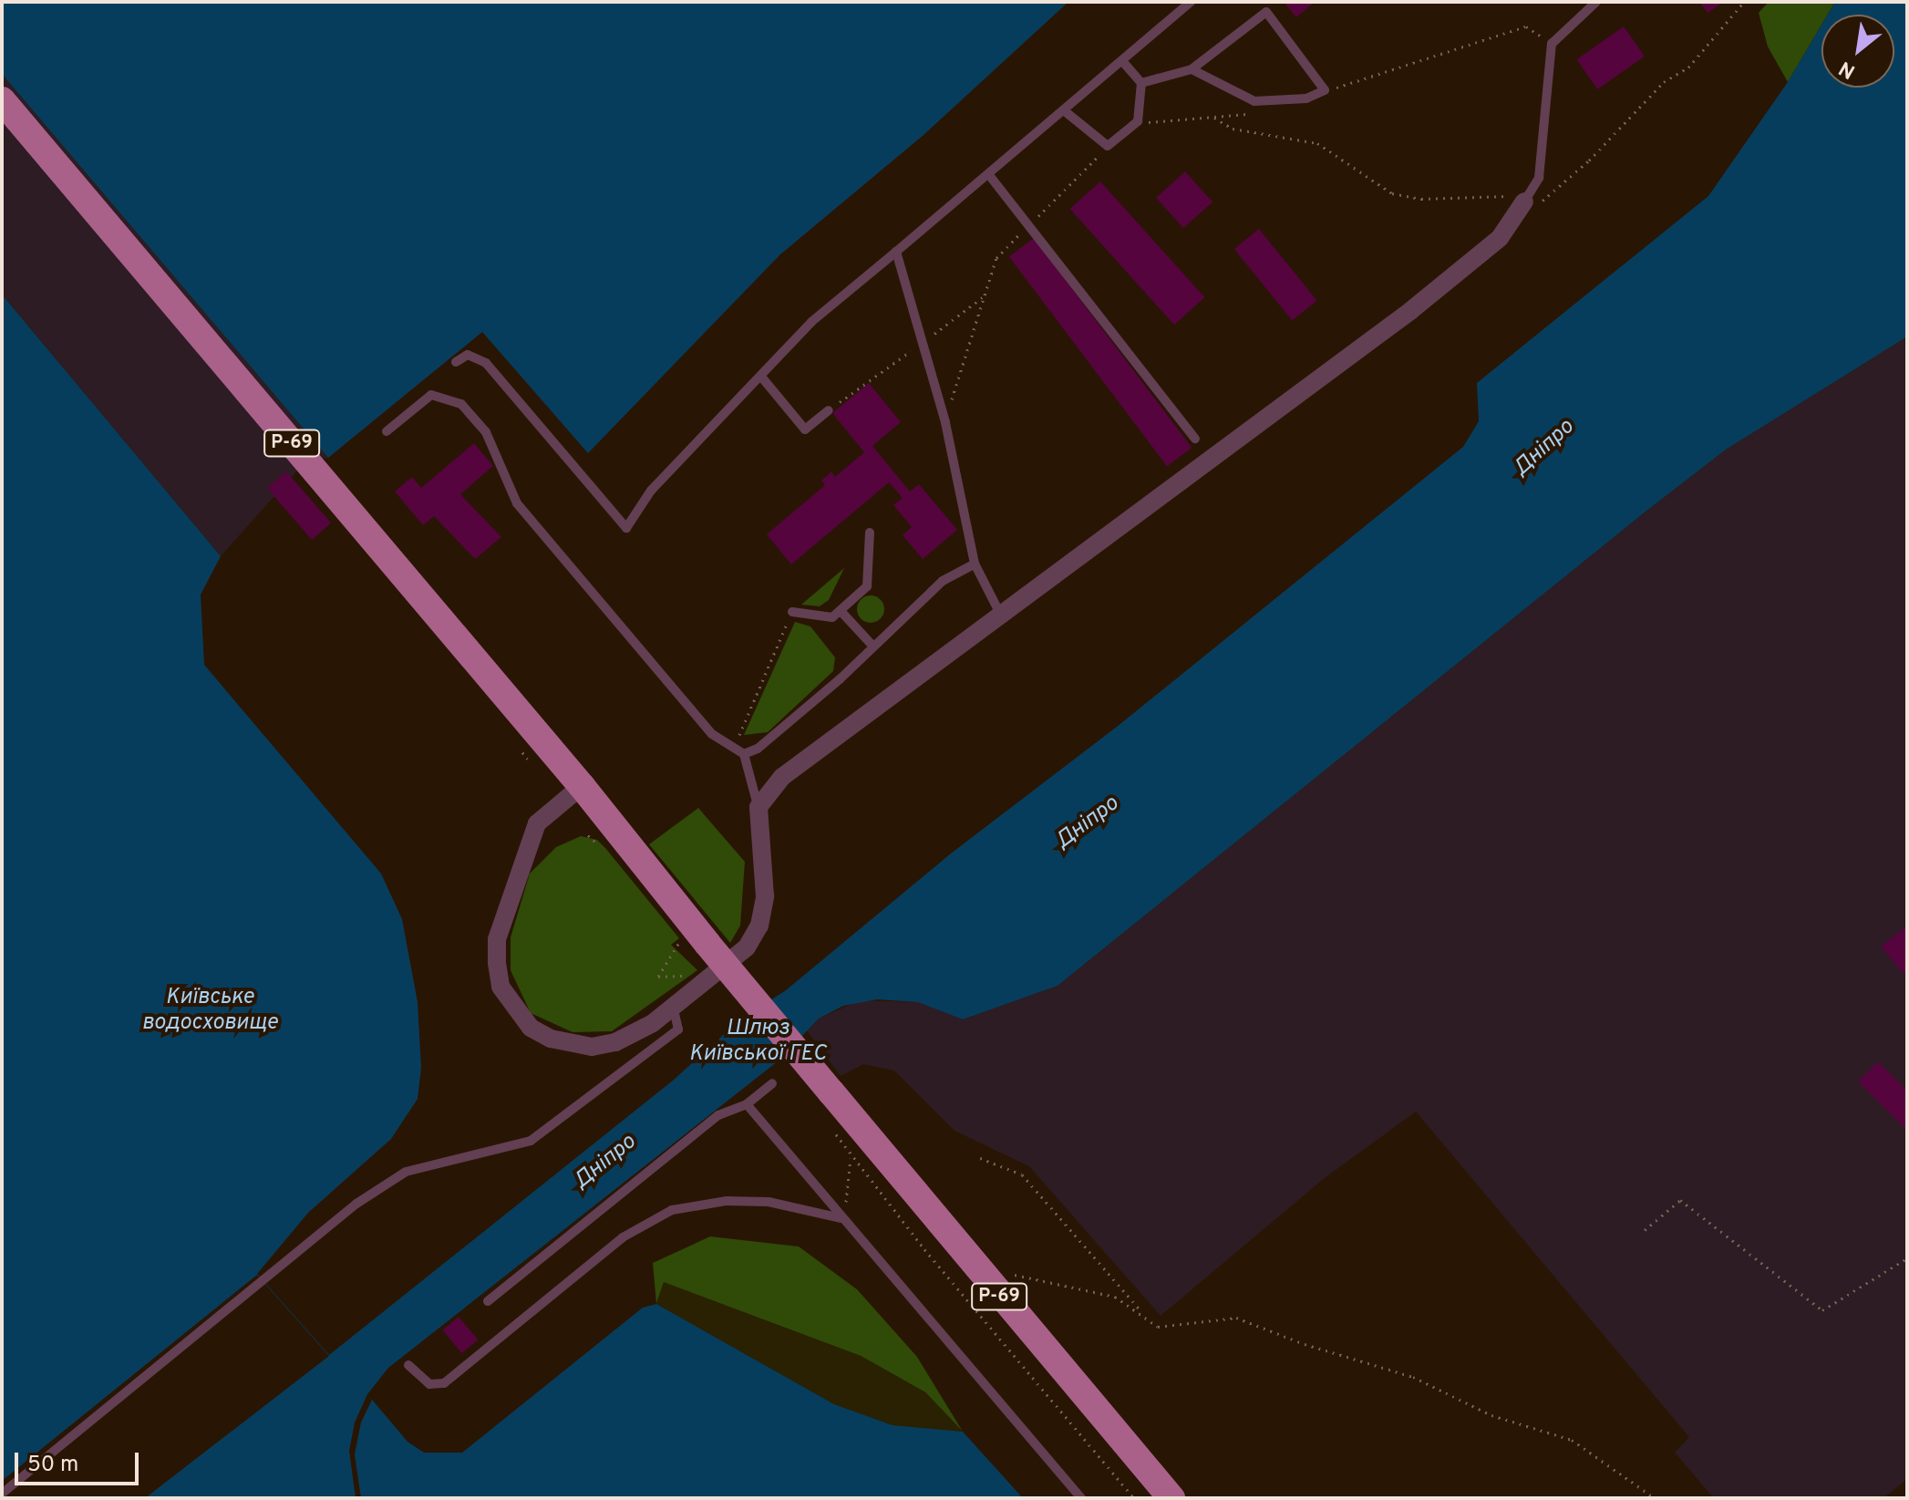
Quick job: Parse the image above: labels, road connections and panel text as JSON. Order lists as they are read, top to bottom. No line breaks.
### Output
{"streets":{"main road":["Р-69"]},"water":["Дніпро","Київське водосховище","Шлюз Київської ГЕС"],"scale_bar":"50 m","north":"bottom left"}
